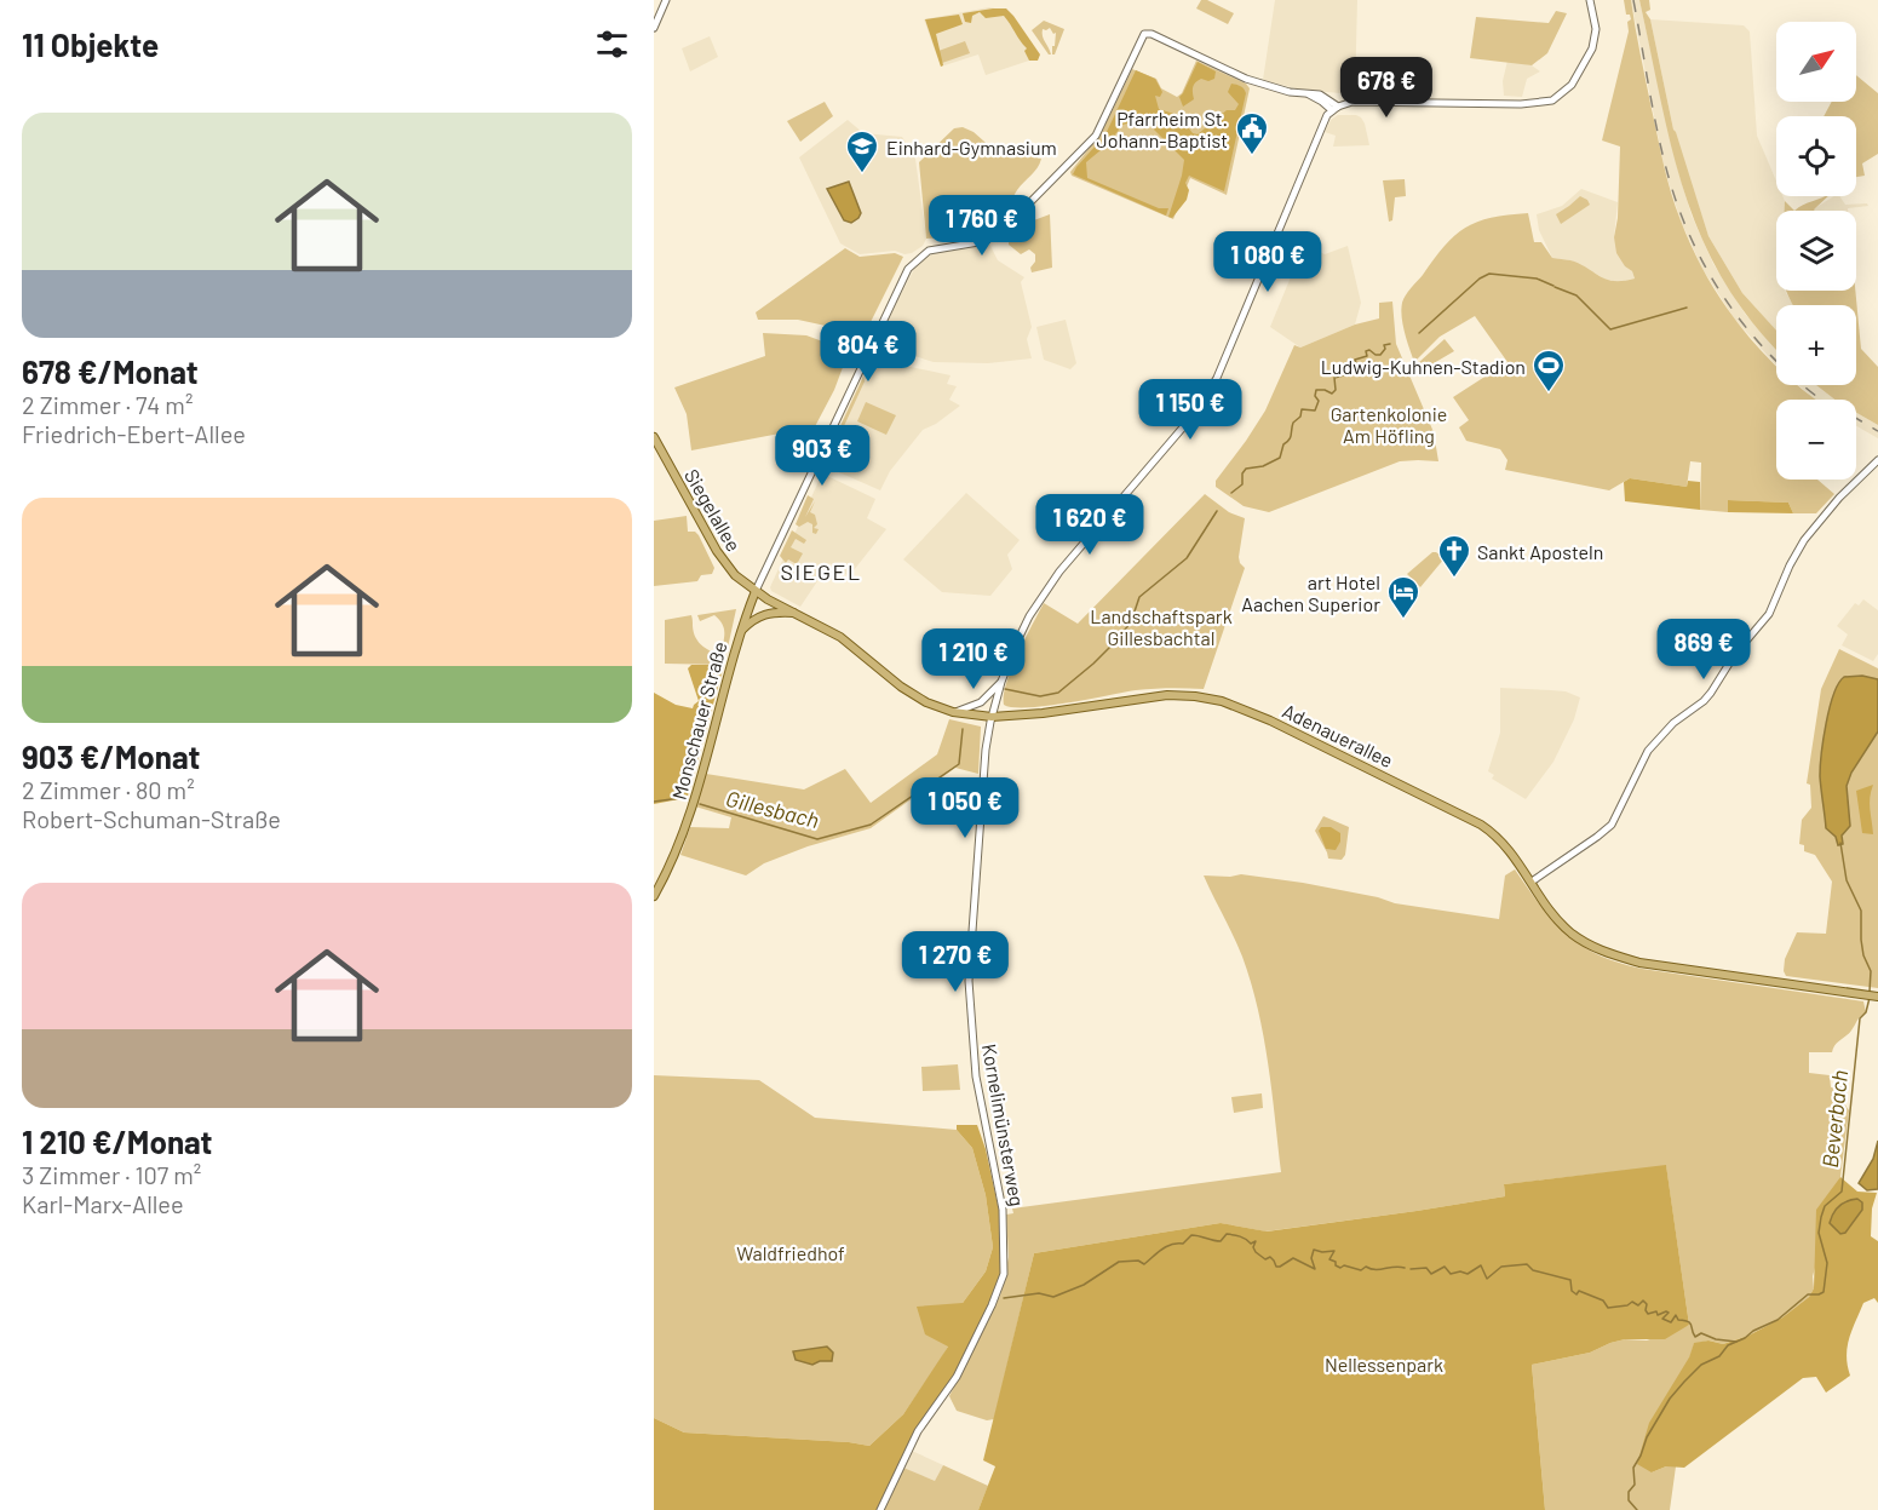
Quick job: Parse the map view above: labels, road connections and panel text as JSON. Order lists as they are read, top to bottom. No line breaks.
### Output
{"streets":{"main road":["Siegelallee","Monschauer Straße","Adenauerallee"],"street":["Kornelimünsterweg"]},"crossings":[["Siegelallee","Monschauer Straße"],["Siegelallee","Adenauerallee"],["Monschauer Straße","Adenauerallee"],["Adenauerallee","Kornelimünsterweg"]],"districts":["SIEGEL"],"water":["Gillesbach","Beverbach"],"parks":["Gartenkolonie Am Höfling","Landschaftspark Gillesbachtal","Waldfriedhof","Nellessenpark"],"places":{"public building":["Pfarrheim St. Johann-Baptist"],"school or university":["Einhard-Gymnasium"],"sports":["Ludwig-Kuhnen-Stadion"],"church":["Sankt Aposteln"],"hotel":["art Hotel Aachen Superior"]},"north":"top right","page":{"heading":"11 Objekte","map_buttons":["+","−"],"price":["678 €","1 760 €","1 080 €","804 €","1 150 €","903 €","1 620 €","869 €","1 210 €","1 050 €","1 270 €"],"list":[{"name":"678 €/Monat","note":"2 Zimmer · 74 m² · Friedrich-Ebert-Allee"},{"name":"903 €/Monat","note":"2 Zimmer · 80 m² · Robert-Schuman-Straße"},{"name":"1 210 €/Monat","note":"3 Zimmer · 107 m² · Karl-Marx-Allee"}]}}
